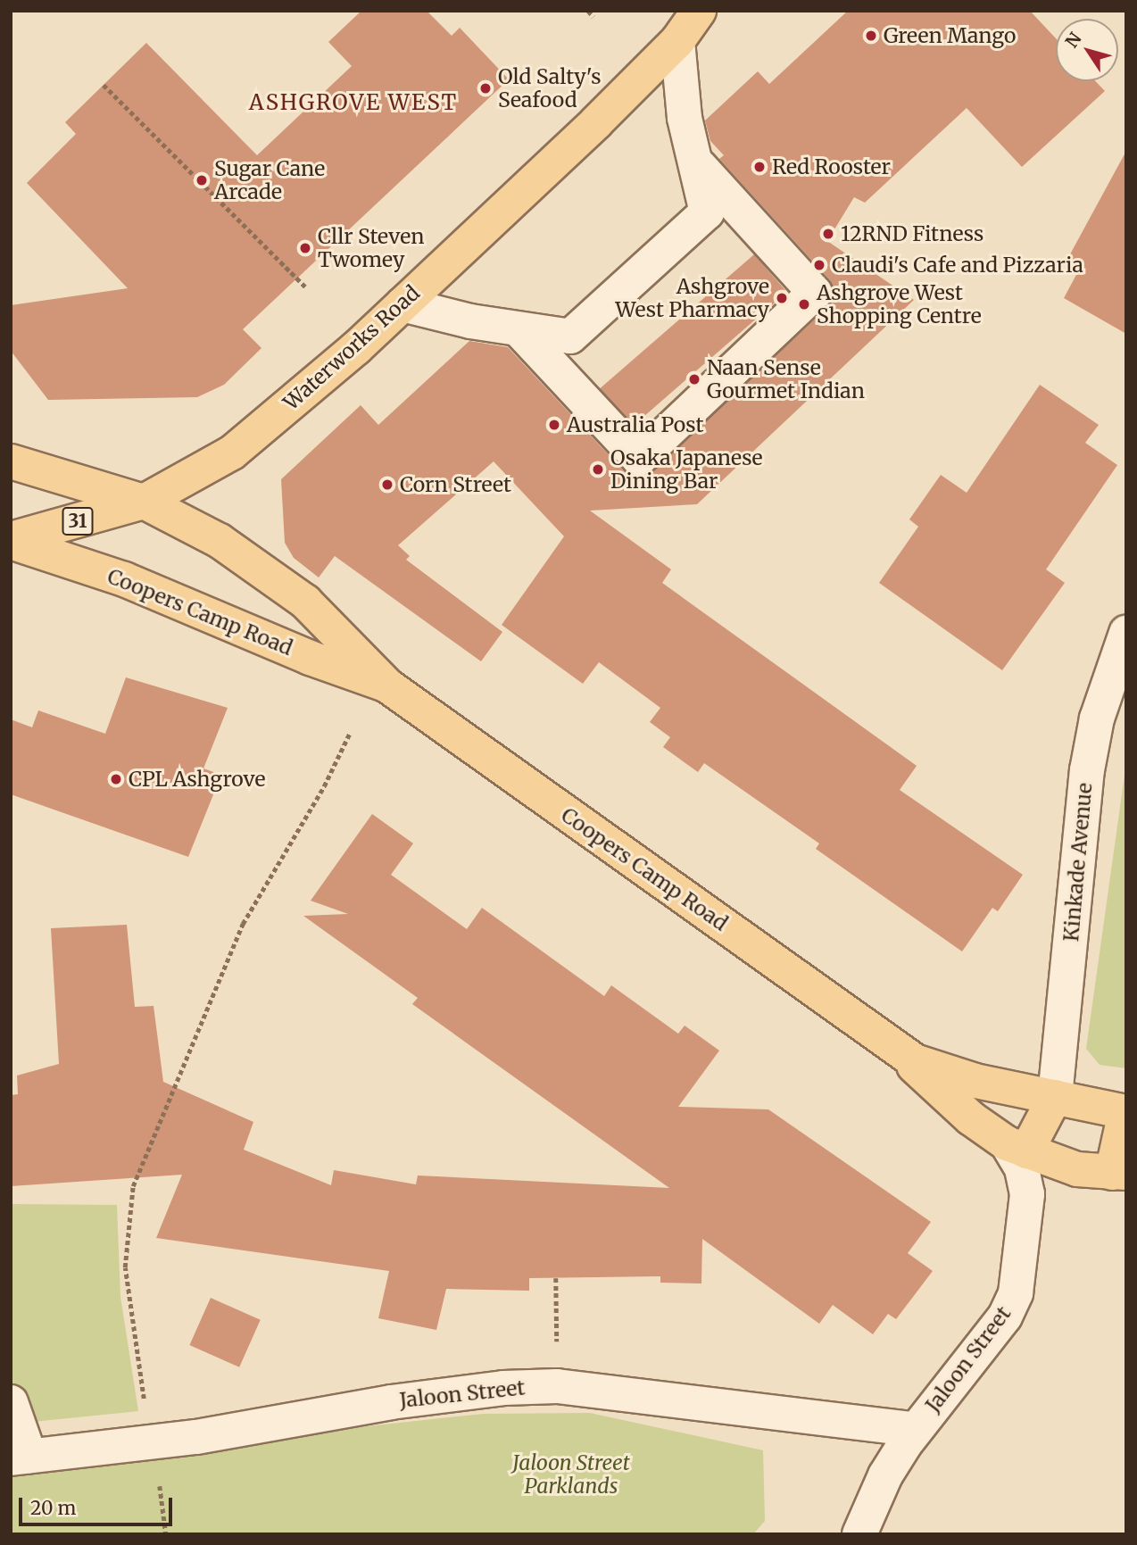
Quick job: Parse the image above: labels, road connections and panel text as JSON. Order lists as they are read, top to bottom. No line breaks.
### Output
{"streets":{"main road":["Waterworks Road","31","Coopers Camp Road"],"street":["Kinkade Avenue","Jaloon Street"]},"crossings":[["Waterworks Road","Coopers Camp Road"],["Coopers Camp Road","Kinkade Avenue"],["Coopers Camp Road","Jaloon Street"]],"districts":["ASHGROVE WEST"],"parks":["Jaloon Street Parklands"],"places":["Green Mango","Old Salty's Seafood","Red Rooster","Sugar Cane Arcade","12RND Fitness","Cllr Steven Twomey","Claudi's Cafe and Pizzaria","Ashgrove West Pharmacy","Ashgrove West Shopping Centre","Naan Sense Gourmet Indian","Australia Post","Osaka Japanese Dining Bar","Corn Street","CPL Ashgrove"],"scale_bar":"20 m","north":"top left"}
